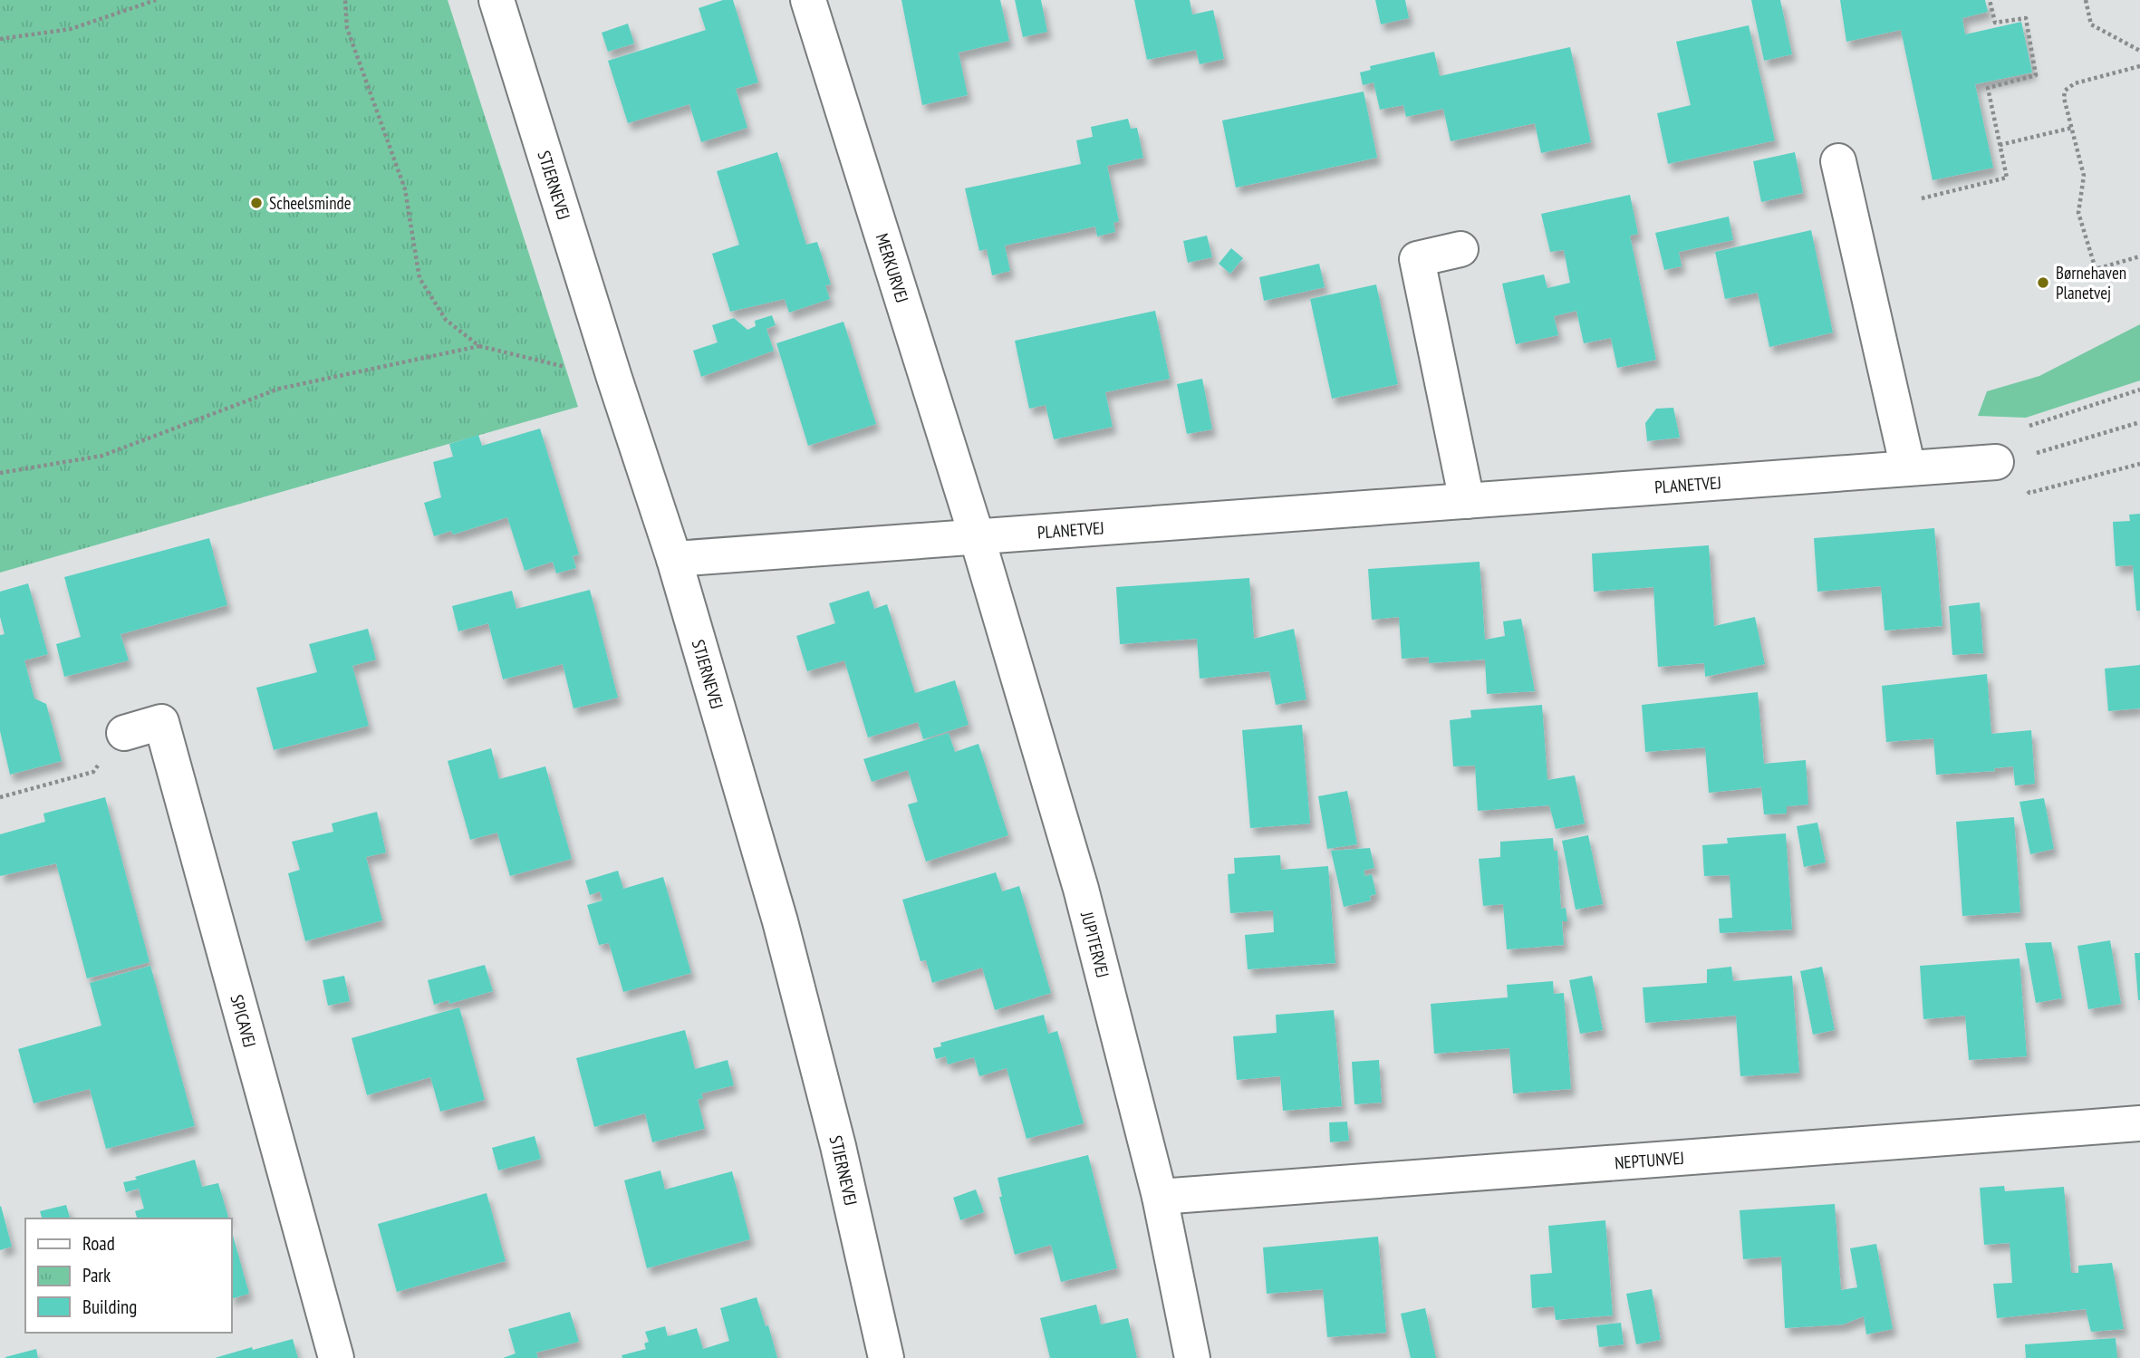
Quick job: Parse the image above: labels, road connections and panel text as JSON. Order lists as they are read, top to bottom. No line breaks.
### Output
{"streets":{"street":["STJERNEVEJ","MERKURVEJ","PLANETVEJ","JUPITERVEJ","SPICAVEJ","NEPTUNVEJ"]},"crossings":[["STJERNEVEJ","PLANETVEJ"],["MERKURVEJ","PLANETVEJ"],["MERKURVEJ","JUPITERVEJ"],["PLANETVEJ","JUPITERVEJ"],["JUPITERVEJ","NEPTUNVEJ"]],"places":["Scheelsminde","Børnehaven Planetvej"],"legend":["Road","Park","Building"]}
